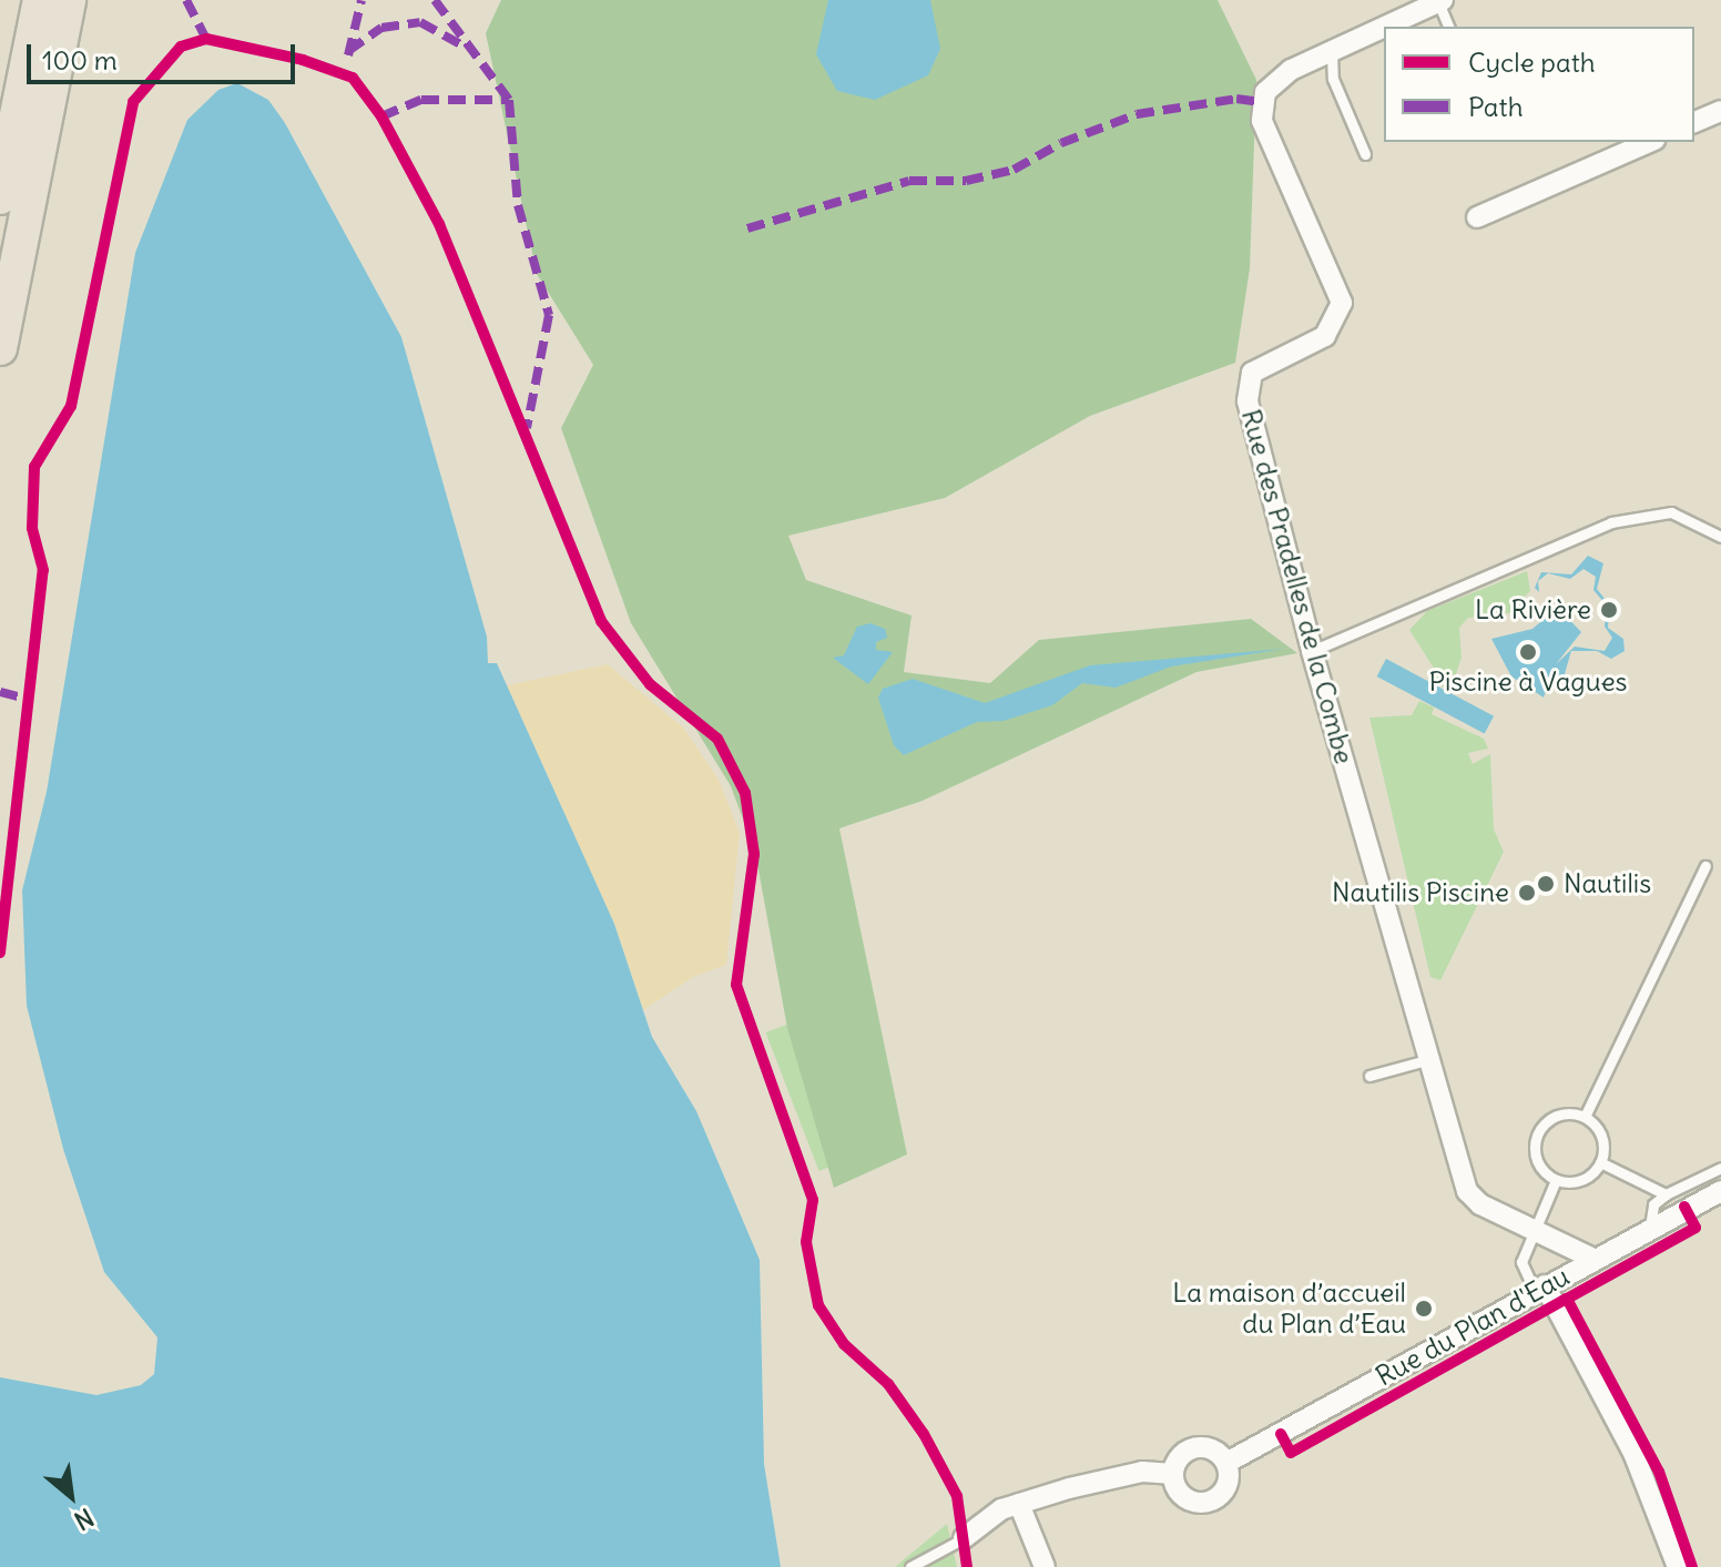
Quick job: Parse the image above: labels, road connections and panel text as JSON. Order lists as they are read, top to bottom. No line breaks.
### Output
{"streets":{"street":["Rue des Pradelles de la Combe","Rue du Plan d'Eau"]},"crossings":[["Rue des Pradelles de la Combe","Rue du Plan d'Eau"]],"places":["La Rivière","Piscine à Vagues","Nautilis","Nautilis Piscine","La maison d’accueil du Plan d’Eau"],"legend":["Cycle path","Path"],"scale_bar":"100 m","north":"bottom right"}
